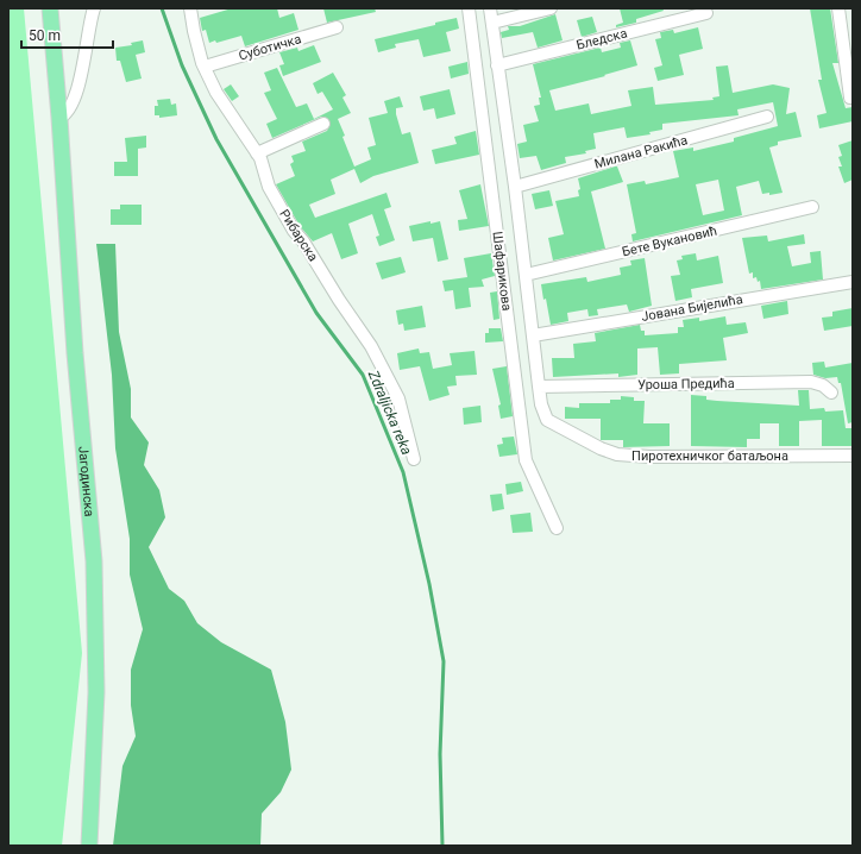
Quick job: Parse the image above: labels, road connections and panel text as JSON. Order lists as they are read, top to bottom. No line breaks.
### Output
{"streets":{"main road":["Јагодинска"],"street":["Бледска","Суботичка","Милана Ракића","Рибарска","Бете Вукановић","Шафарикова","Јована Бијелића","Уроша Предића","Пиротехничког батаљона"]},"crossings":[["Суботичка","Рибарска"],["Уроша Предића","Пиротехничког батаљона"]],"water":["Zdraljicka reka"],"scale_bar":"50 m"}
